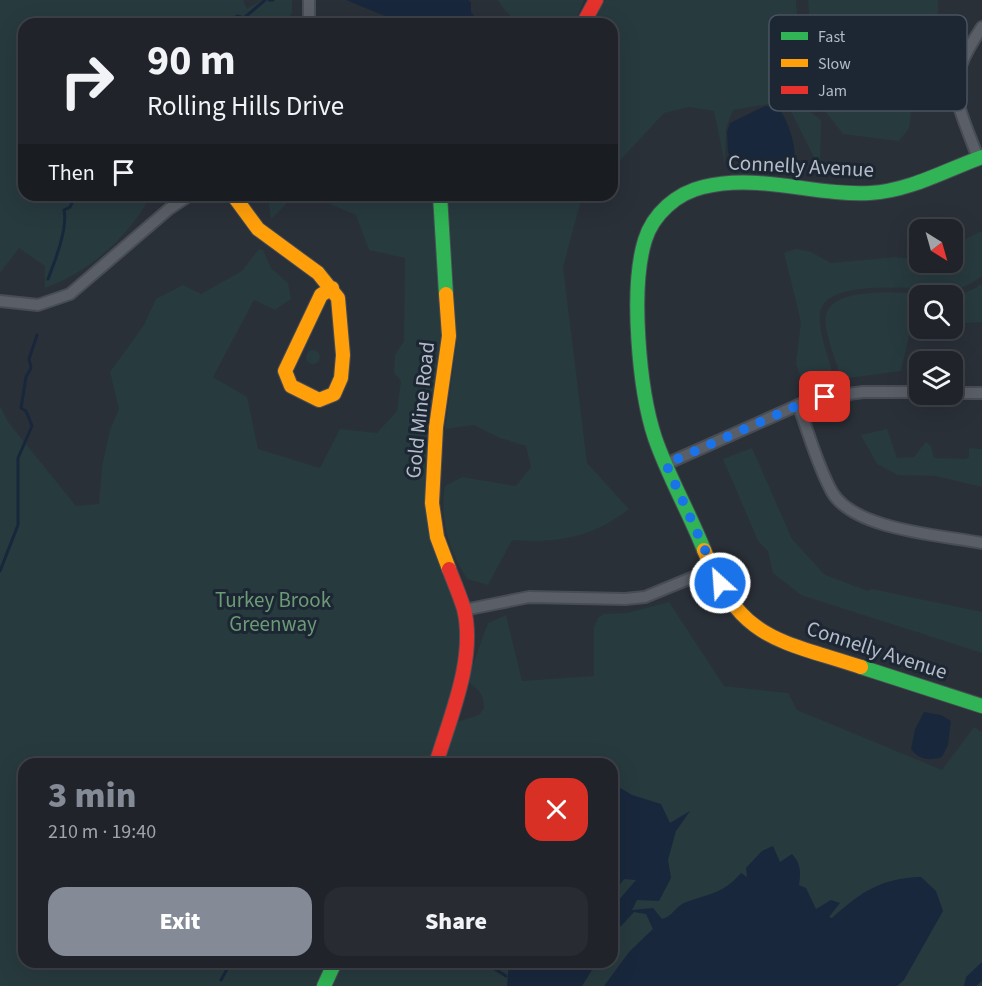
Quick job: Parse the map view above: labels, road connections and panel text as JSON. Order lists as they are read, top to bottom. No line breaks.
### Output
{"streets":{"street":["Connelly Avenue","Gold Mine Road"]},"parks":["Turkey Brook Greenway"],"legend":["Fast","Slow","Jam"],"north":"bottom right","page":{"turn":["90 m","Rolling Hills Drive"],"then":"Then","heading":["3 min","210 m · 19:40"],"buttons":["Exit","Share"]}}
